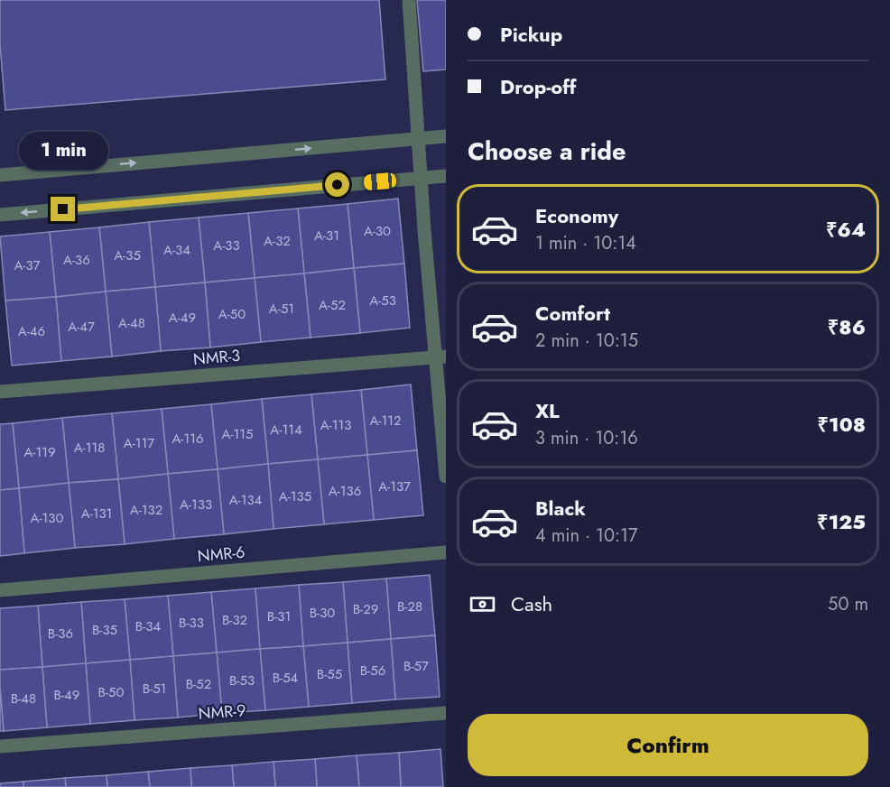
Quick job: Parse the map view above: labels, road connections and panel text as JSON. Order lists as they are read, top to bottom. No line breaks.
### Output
{"streets":{"street":["NMR-3","NMR-6","NMR-9"]},"house_numbers":["A-30","A-31","A-32","A-33","A-34","A-35","A-36","A-37","A-53","A-52","A-51","A-50","A-49","A-48","A-47","A-46","A-112","A-113","A-114","A-115","A-116","A-117","A-118","A-119","A-137","A-136","A-135","A-134","A-133","A-132","A-131","A-130","B-28","B-29","B-30","B-31","B-32","B-33","B-34","B-35","B-36","B-57","B-56","B-55","B-54","B-53","B-52","B-51","B-50","B-49","B-48"],"page":{"banner":["Pickup","Drop-off"],"heading":"Choose a ride","bubble":"1 min","list":[{"name":"Economy","note":"1 min · 10:14","value":"₹64"},{"name":"Comfort","note":"2 min · 10:15","value":"₹86"},{"name":"XL","note":"3 min · 10:16","value":"₹108"},{"name":"Black","note":"4 min · 10:17","value":"₹125"}],"pay":["Cash","50 m"],"buttons":"Confirm"}}
